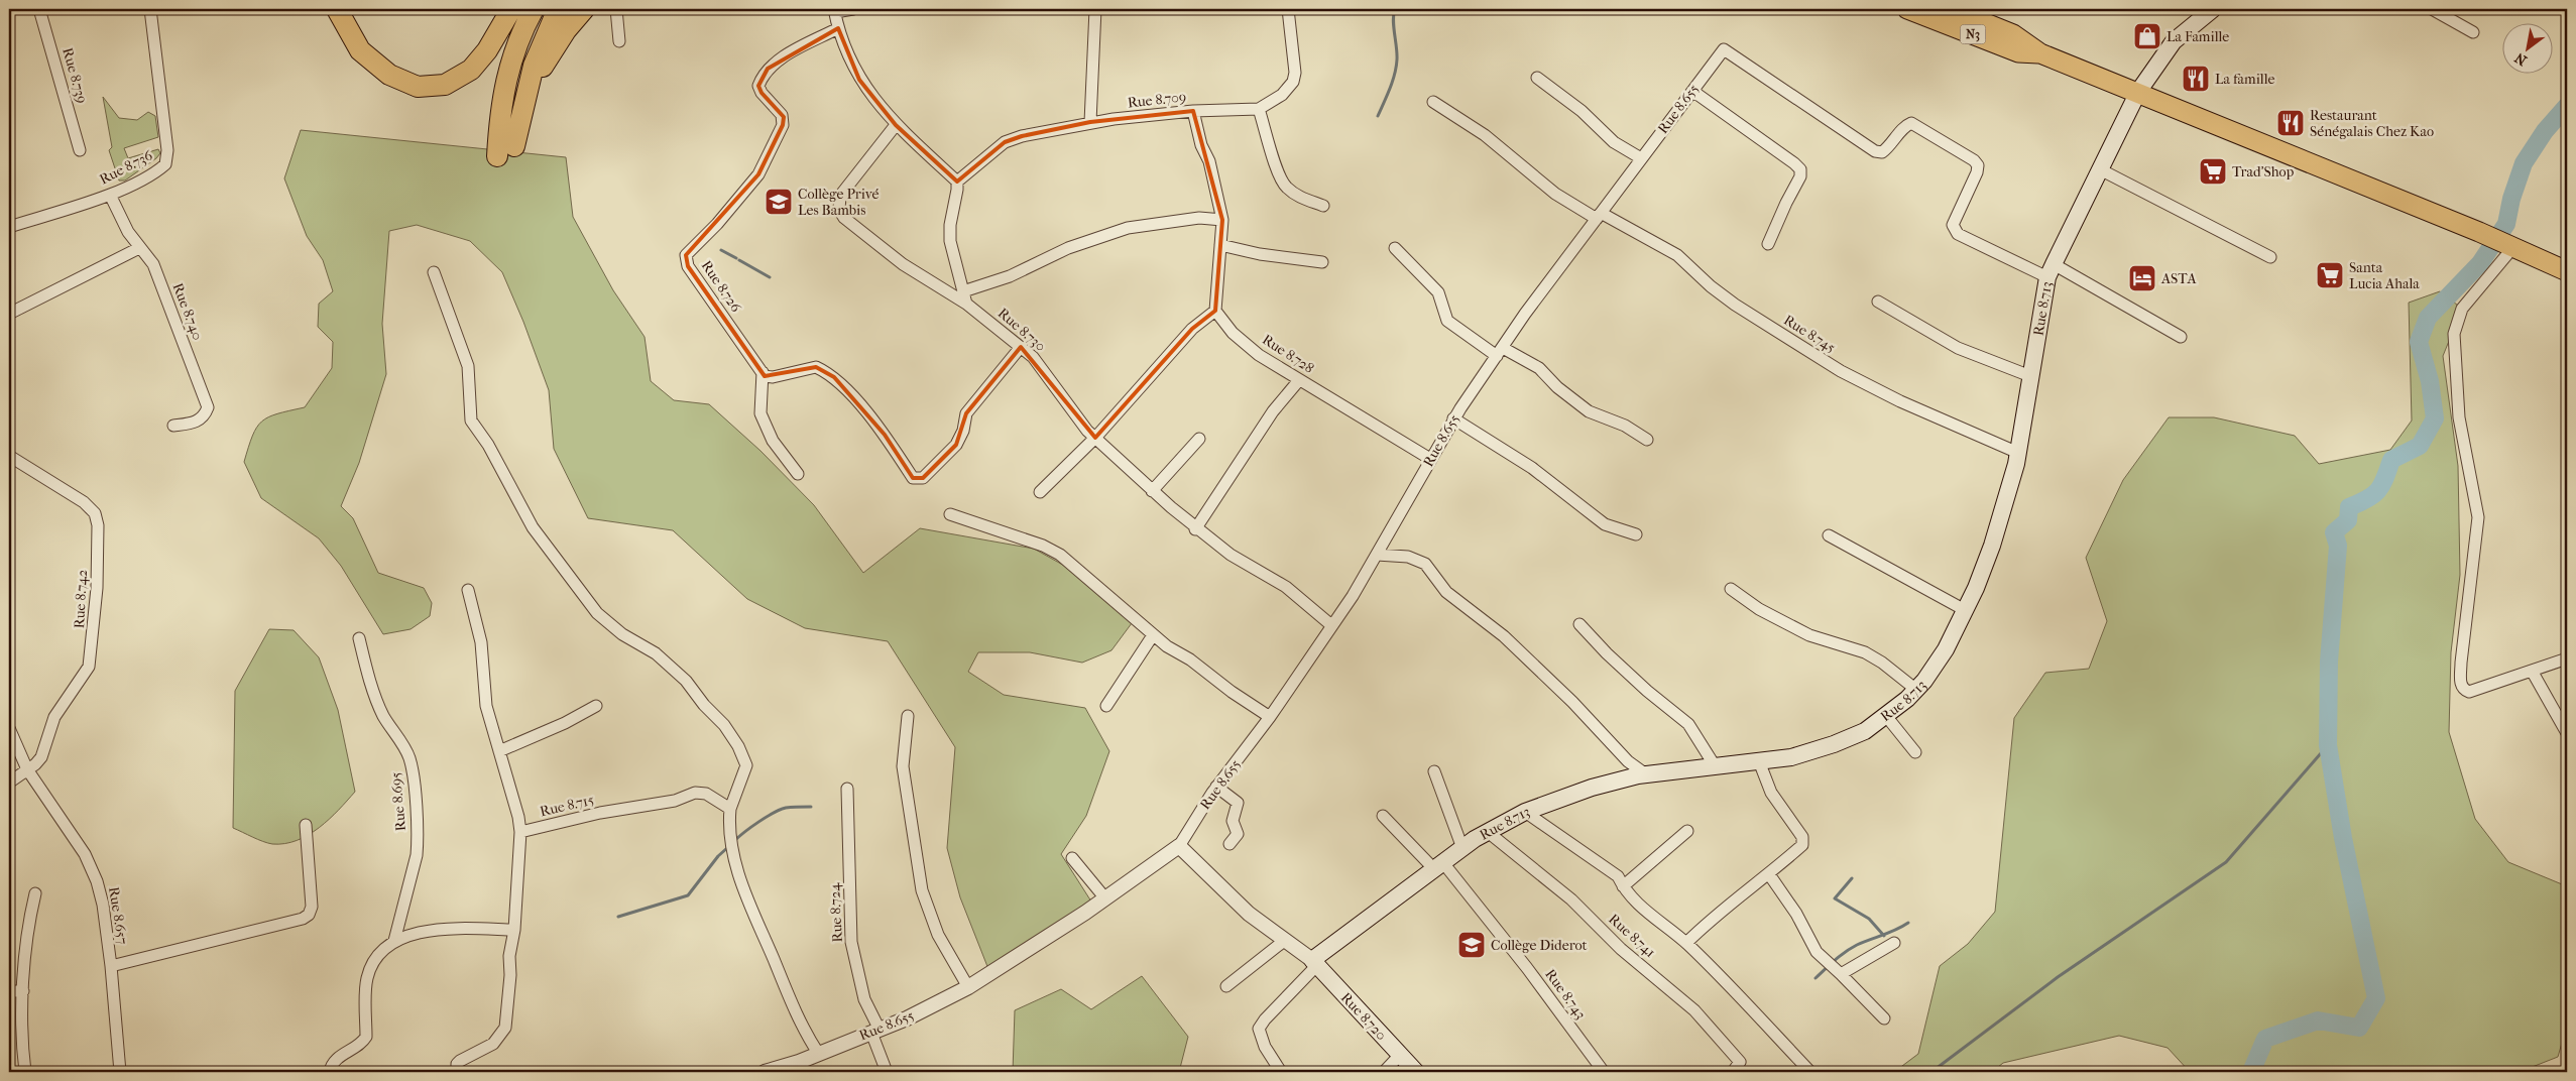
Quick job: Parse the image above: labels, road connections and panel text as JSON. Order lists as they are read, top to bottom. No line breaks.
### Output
{"streets":{"highway":["N3"],"main road":["Rue 8.713","Rue 8.720"],"street":["Rue 8.739","Rue 8.709","Rue 8.655","Rue 8.736","Rue 8.726","Rue 8.740","Rue 8.730","Rue 8.745","Rue 8.728","Rue 8.742","Rue 8.695","Rue 8.715","Rue 8.724","Rue 8.657","Rue 8.741","Rue 8.743"]},"crossings":[["N3","Rue 8.713"],["Rue 8.655","Rue 8.713"],["Rue 8.655","Rue 8.730"],["Rue 8.655","Rue 8.745"],["Rue 8.655","Rue 8.728"],["Rue 8.655","Rue 8.724"],["Rue 8.736","Rue 8.740"],["Rue 8.713","Rue 8.745"],["Rue 8.713","Rue 8.741"],["Rue 8.713","Rue 8.743"],["Rue 8.713","Rue 8.720"],["Rue 8.742","Rue 8.657"]],"places":{"shop":["La Famille"],"restaurant":["La famille","Restaurant Sénégalais Chez Kao"],"supermarket":["Trad'Shop","Santa Lucia Ahala"],"school or university":["Collège Privé Les Bambis","Collège Diderot"],"hotel":["ASTA"]},"north":"bottom left"}
